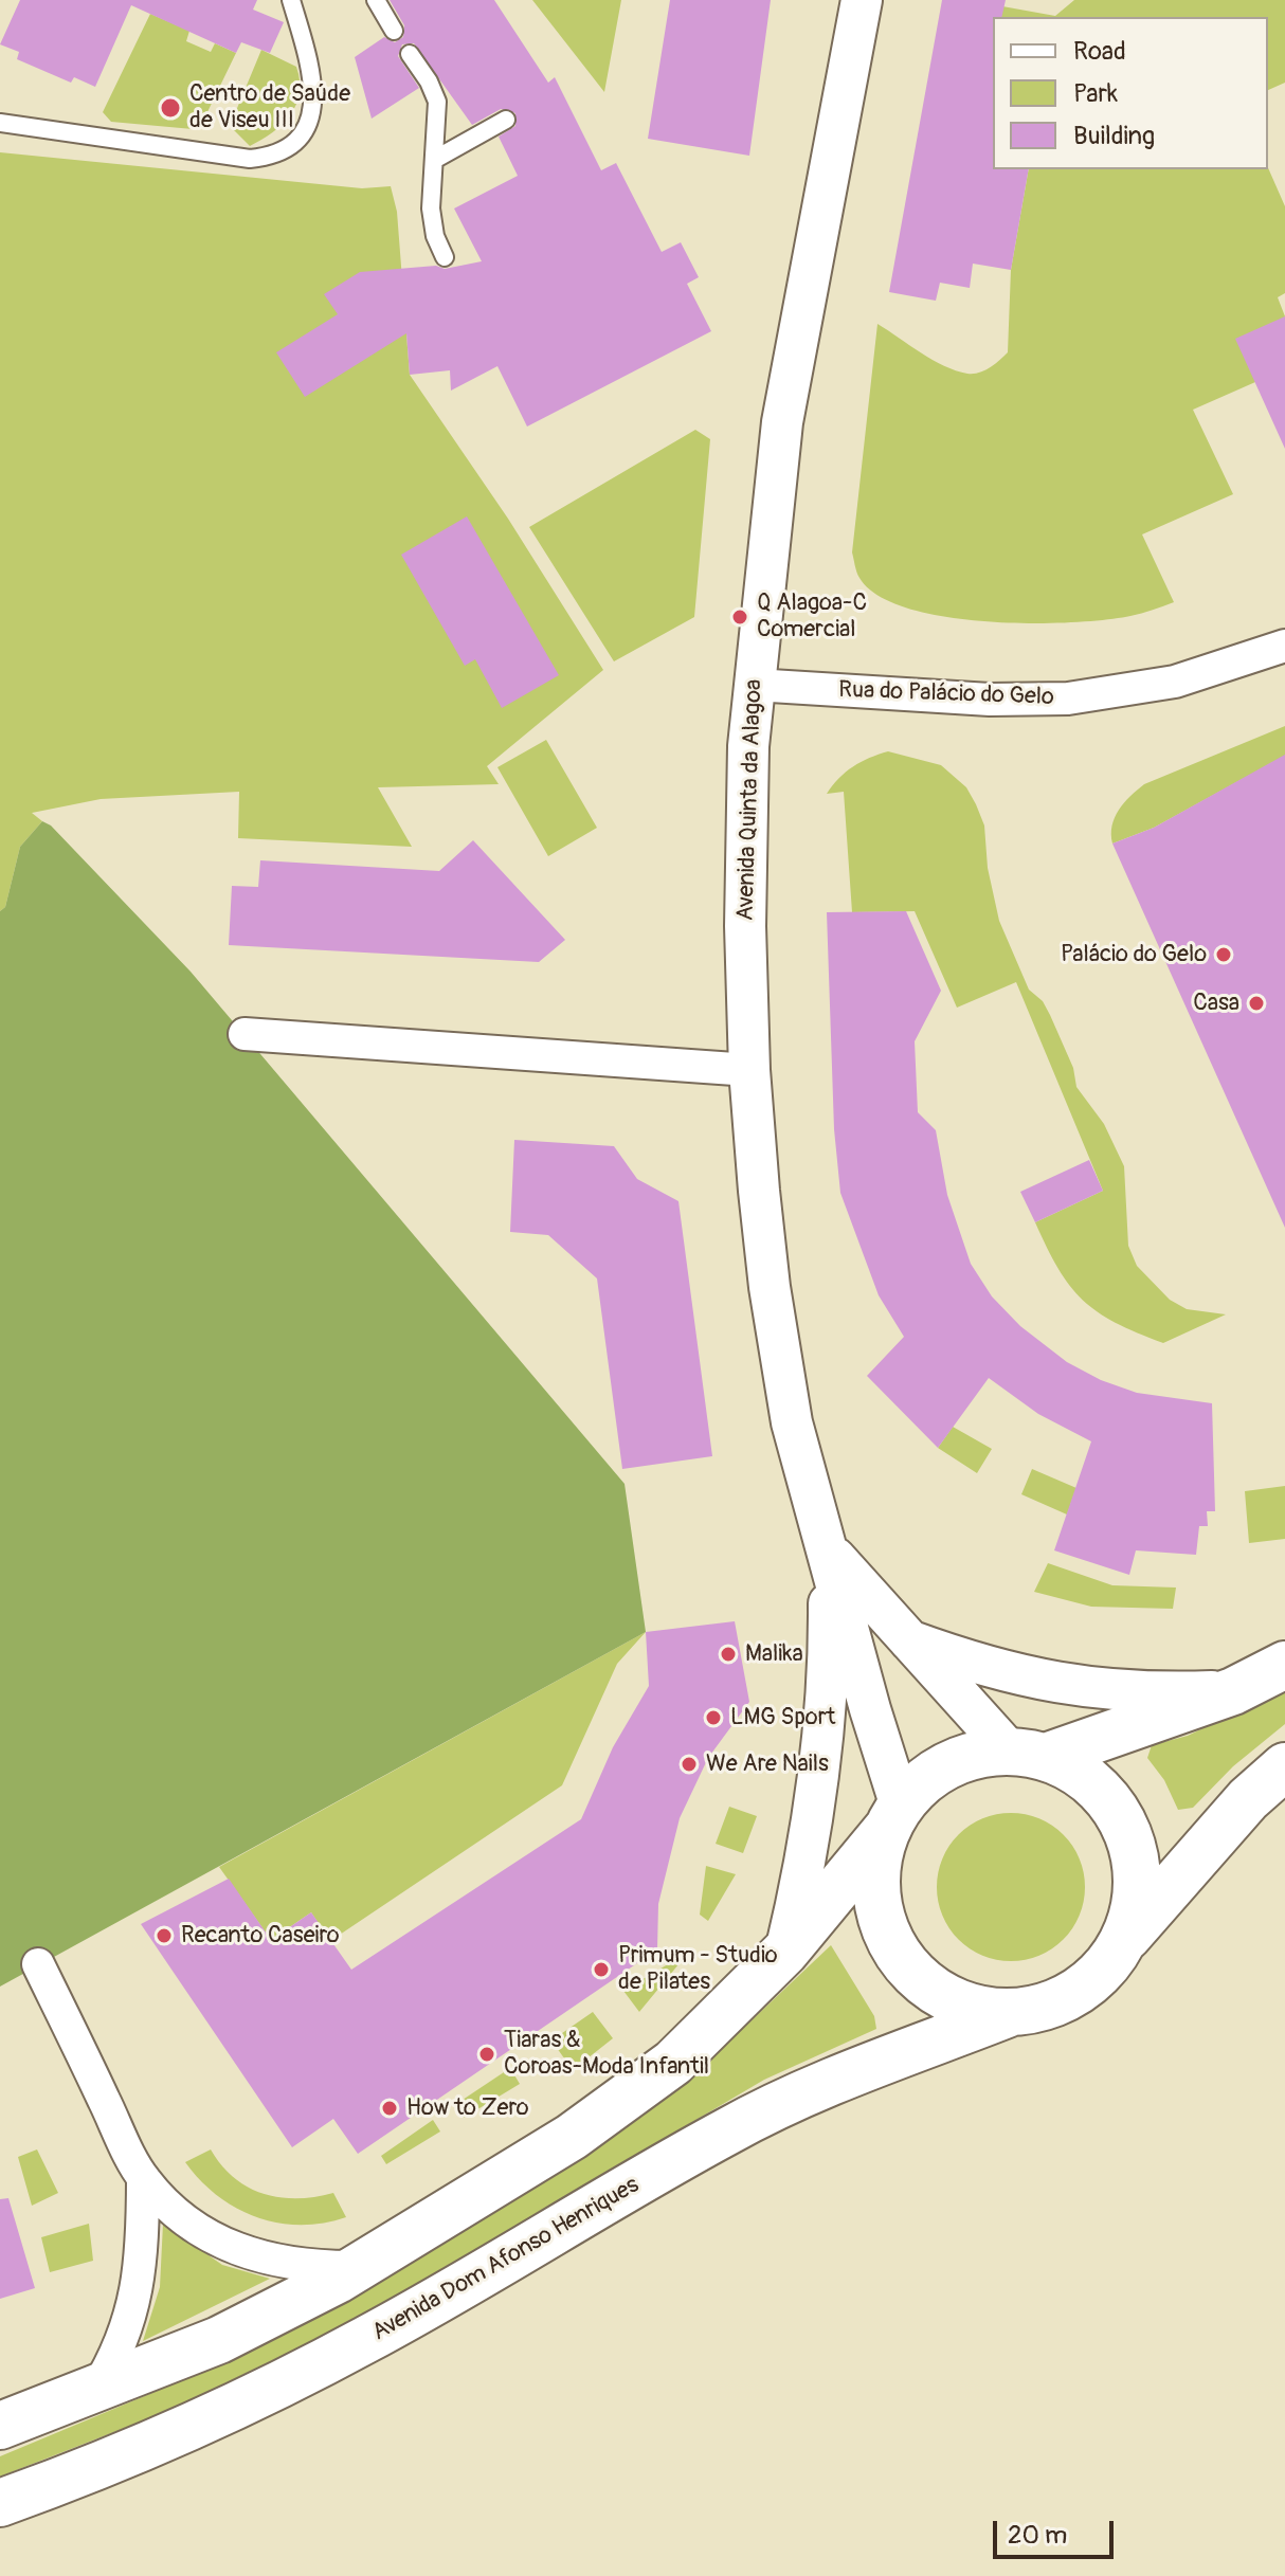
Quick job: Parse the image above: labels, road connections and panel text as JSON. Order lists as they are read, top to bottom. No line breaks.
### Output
{"streets":{"main road":["Avenida Dom Afonso Henriques"],"street":["Rua do Palácio do Gelo","Avenida Quinta da Alagoa"]},"crossings":[["Rua do Palácio do Gelo","Avenida Quinta da Alagoa"],["Avenida Quinta da Alagoa","Avenida Dom Afonso Henriques"]],"places":["Centro de Saúde de Viseu III","Q Alagoa-C Comercial","Palácio do Gelo","Casa","Malika","LMG Sport","We Are Nails","Recanto Caseiro","Primum - Studio de Pilates","Tiaras & Coroas-Moda Infantil","How to Zero"],"legend":["Road","Park","Building"],"scale_bar":"20 m"}
